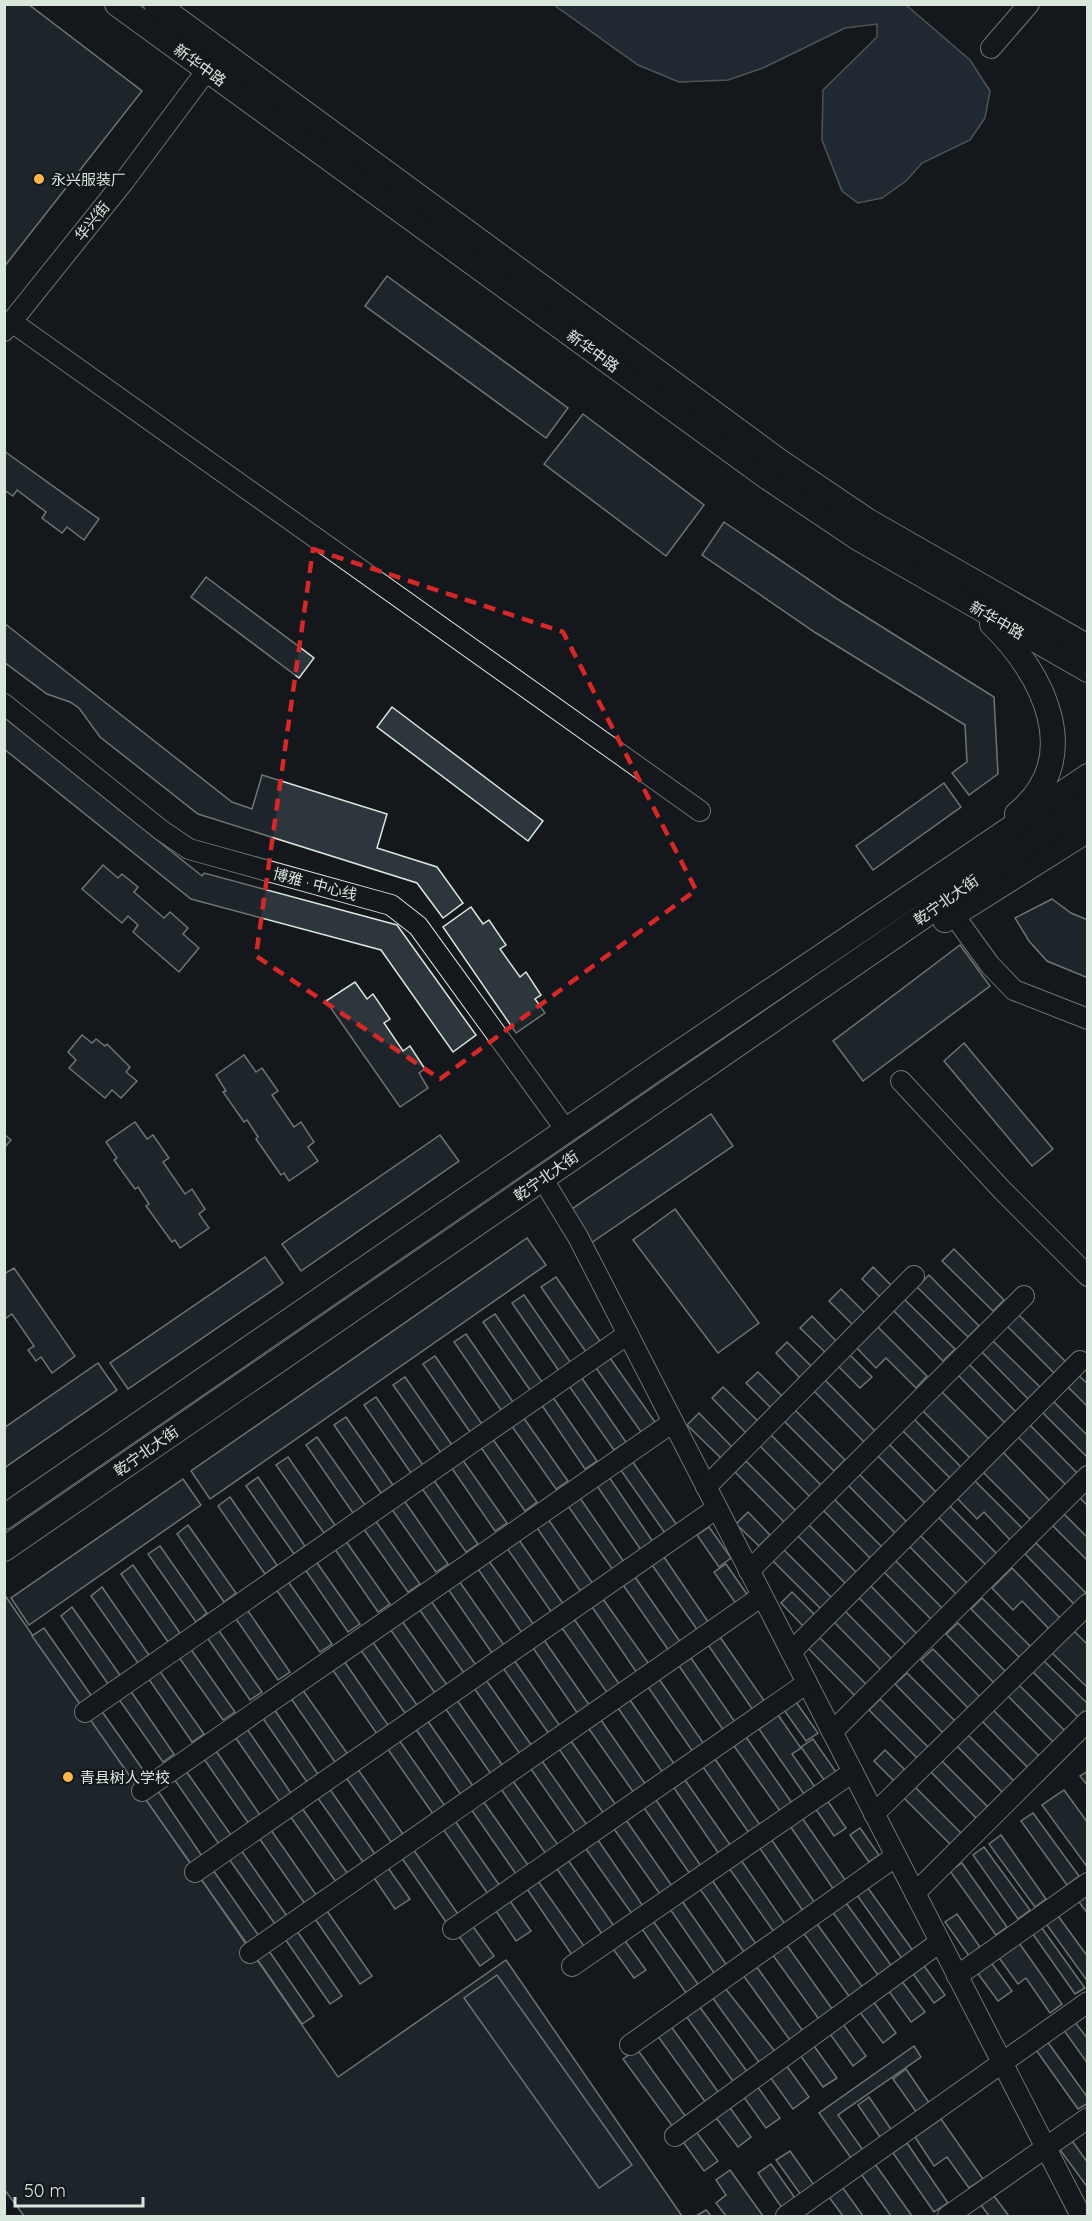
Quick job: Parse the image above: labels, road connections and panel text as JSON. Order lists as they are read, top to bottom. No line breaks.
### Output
{"streets":{"main road":["新华中路","乾宁北大街"],"street":["华兴街","博雅 · 中心线"]},"crossings":[["新华中路","华兴街"],["博雅 · 中心线","乾宁北大街"]],"places":["永兴服装厂","青县树人学校"],"scale_bar":"50 m"}
